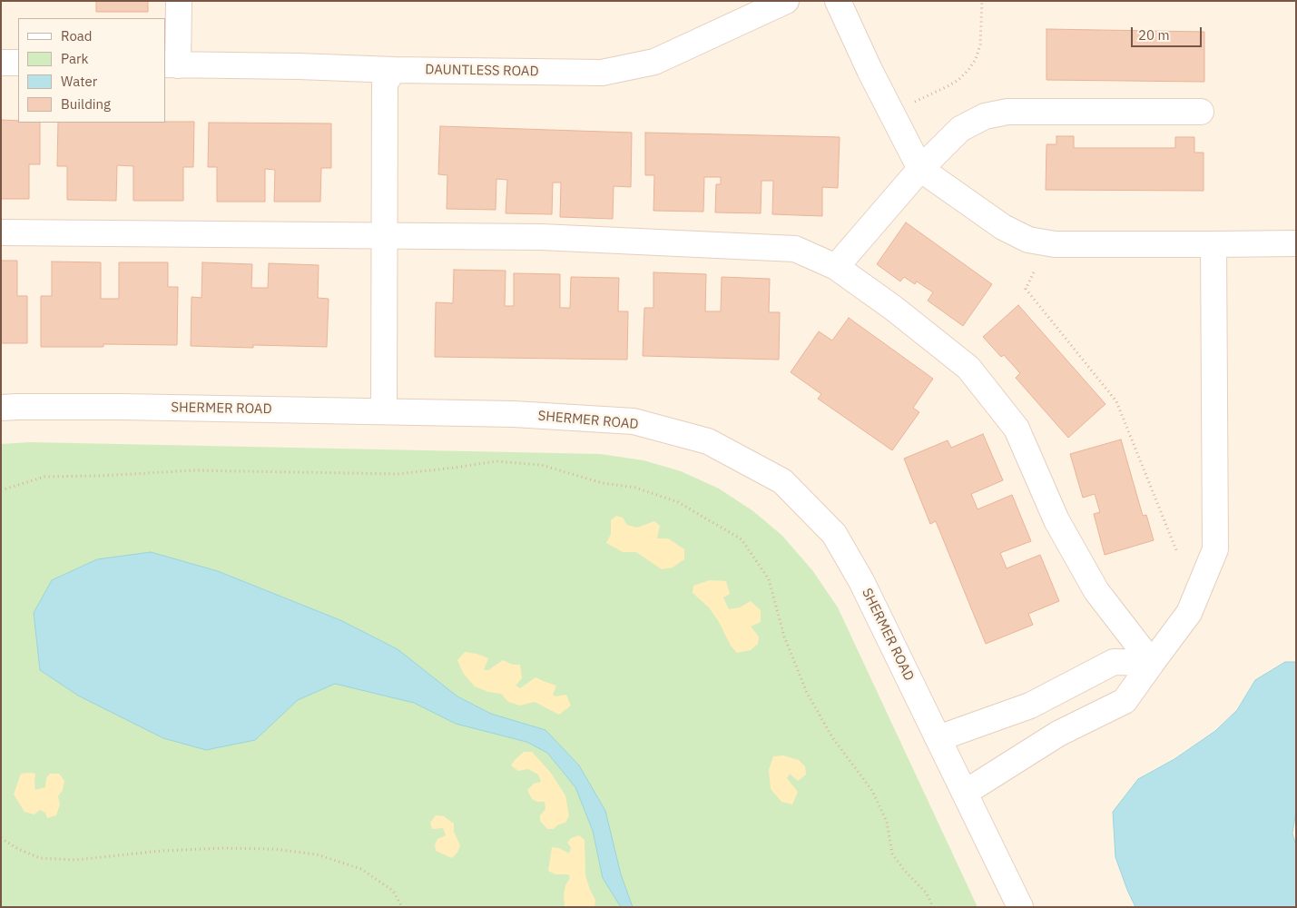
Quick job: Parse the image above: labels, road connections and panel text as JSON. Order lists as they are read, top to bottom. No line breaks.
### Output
{"streets":{"street":["DAUNTLESS ROAD","SHERMER ROAD"]},"legend":["Road","Park","Water","Building"],"scale_bar":"20 m"}
